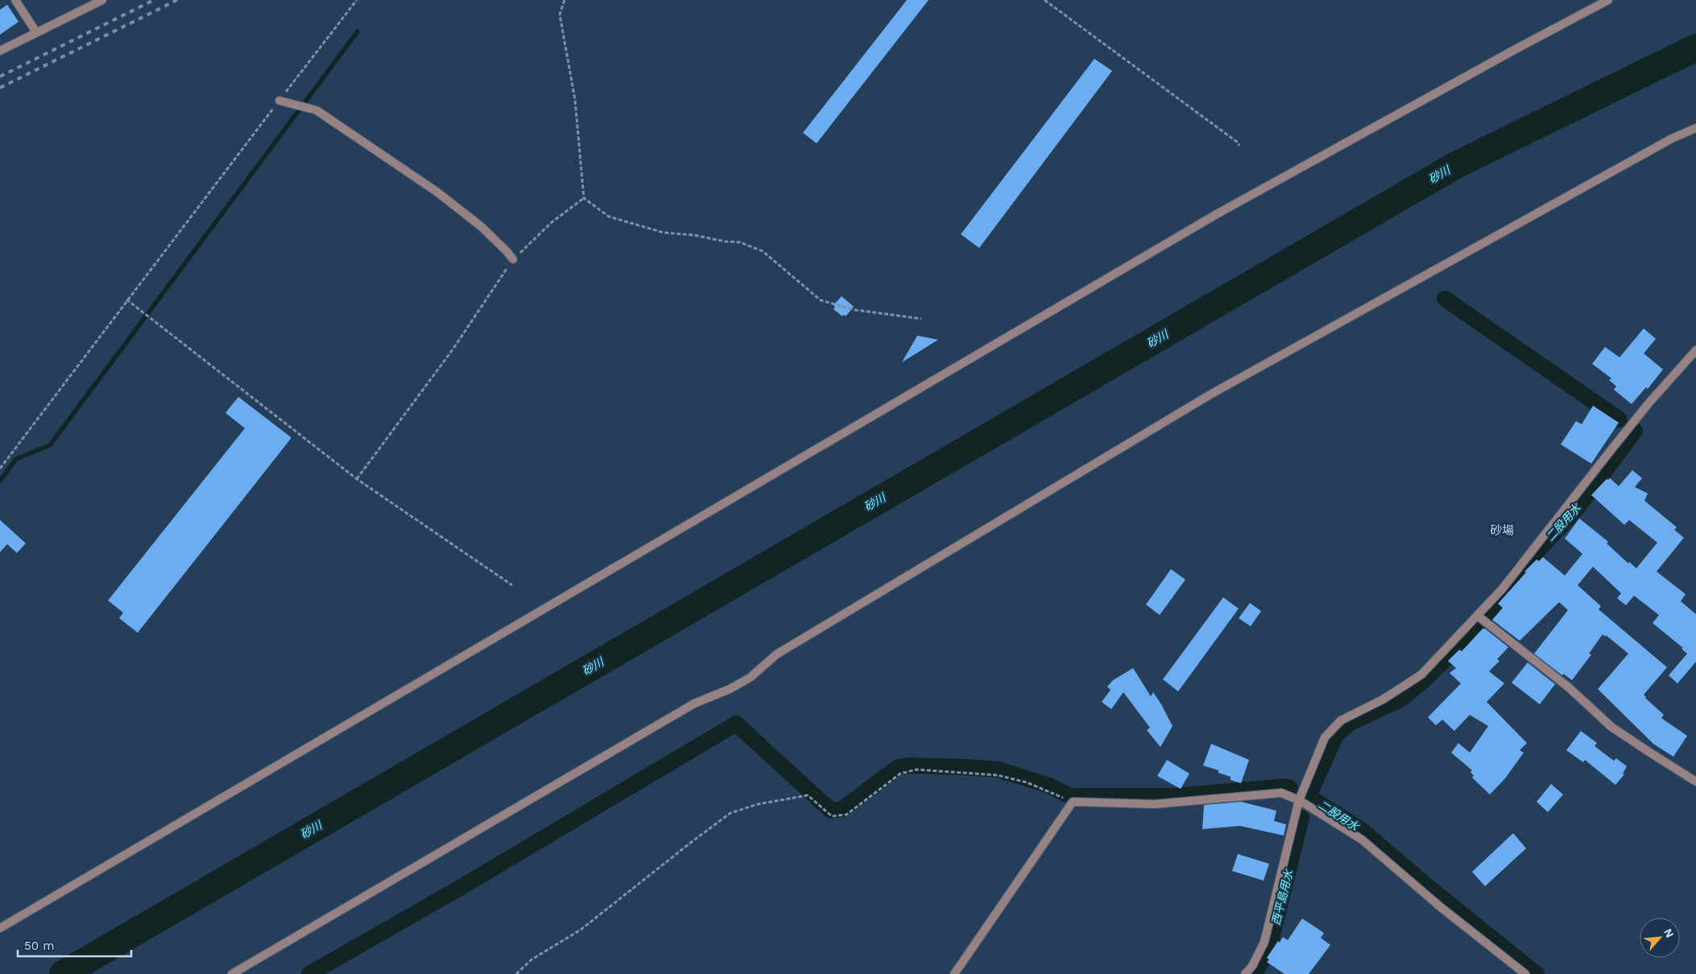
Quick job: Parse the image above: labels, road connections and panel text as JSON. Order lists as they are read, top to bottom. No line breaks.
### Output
{"districts":["砂場"],"water":["砂川","二股用水","西平島用水"],"scale_bar":"50 m","north":"top right"}
